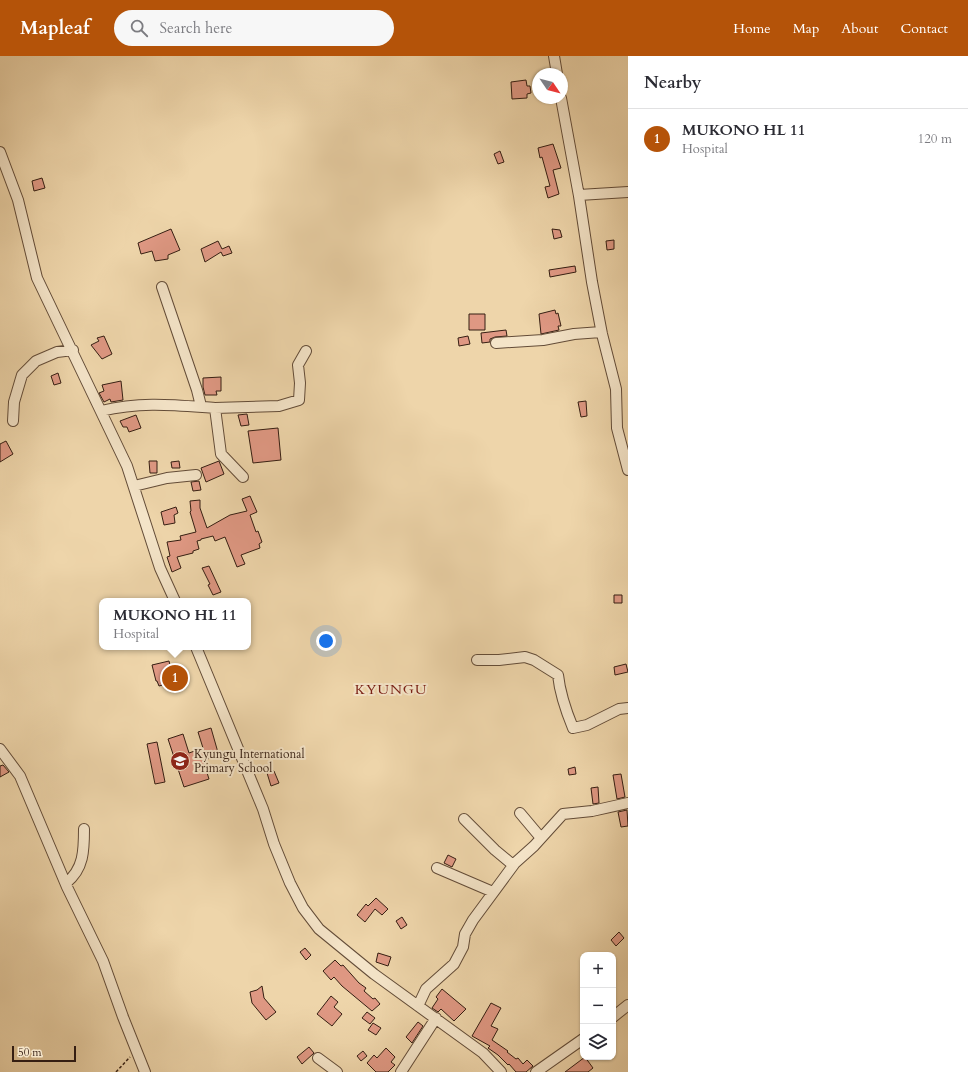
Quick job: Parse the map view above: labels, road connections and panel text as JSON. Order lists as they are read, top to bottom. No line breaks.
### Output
{"districts":["KYUNGU"],"places":{"school or university":["Kyungu International Primary School"]},"scale_bar":"50 m","north":"bottom right","page":{"header":"Mapleaf","search":"Search here","nav":["Home","Map","About","Contact"],"heading":"Nearby","list":[{"mark":"1","name":"MUKONO HL 11","note":"Hospital","value":"120 m"}],"popup":["MUKONO HL 11","Hospital"],"pins":"1","map_buttons":["+","−"],"scale":"50 m"}}
